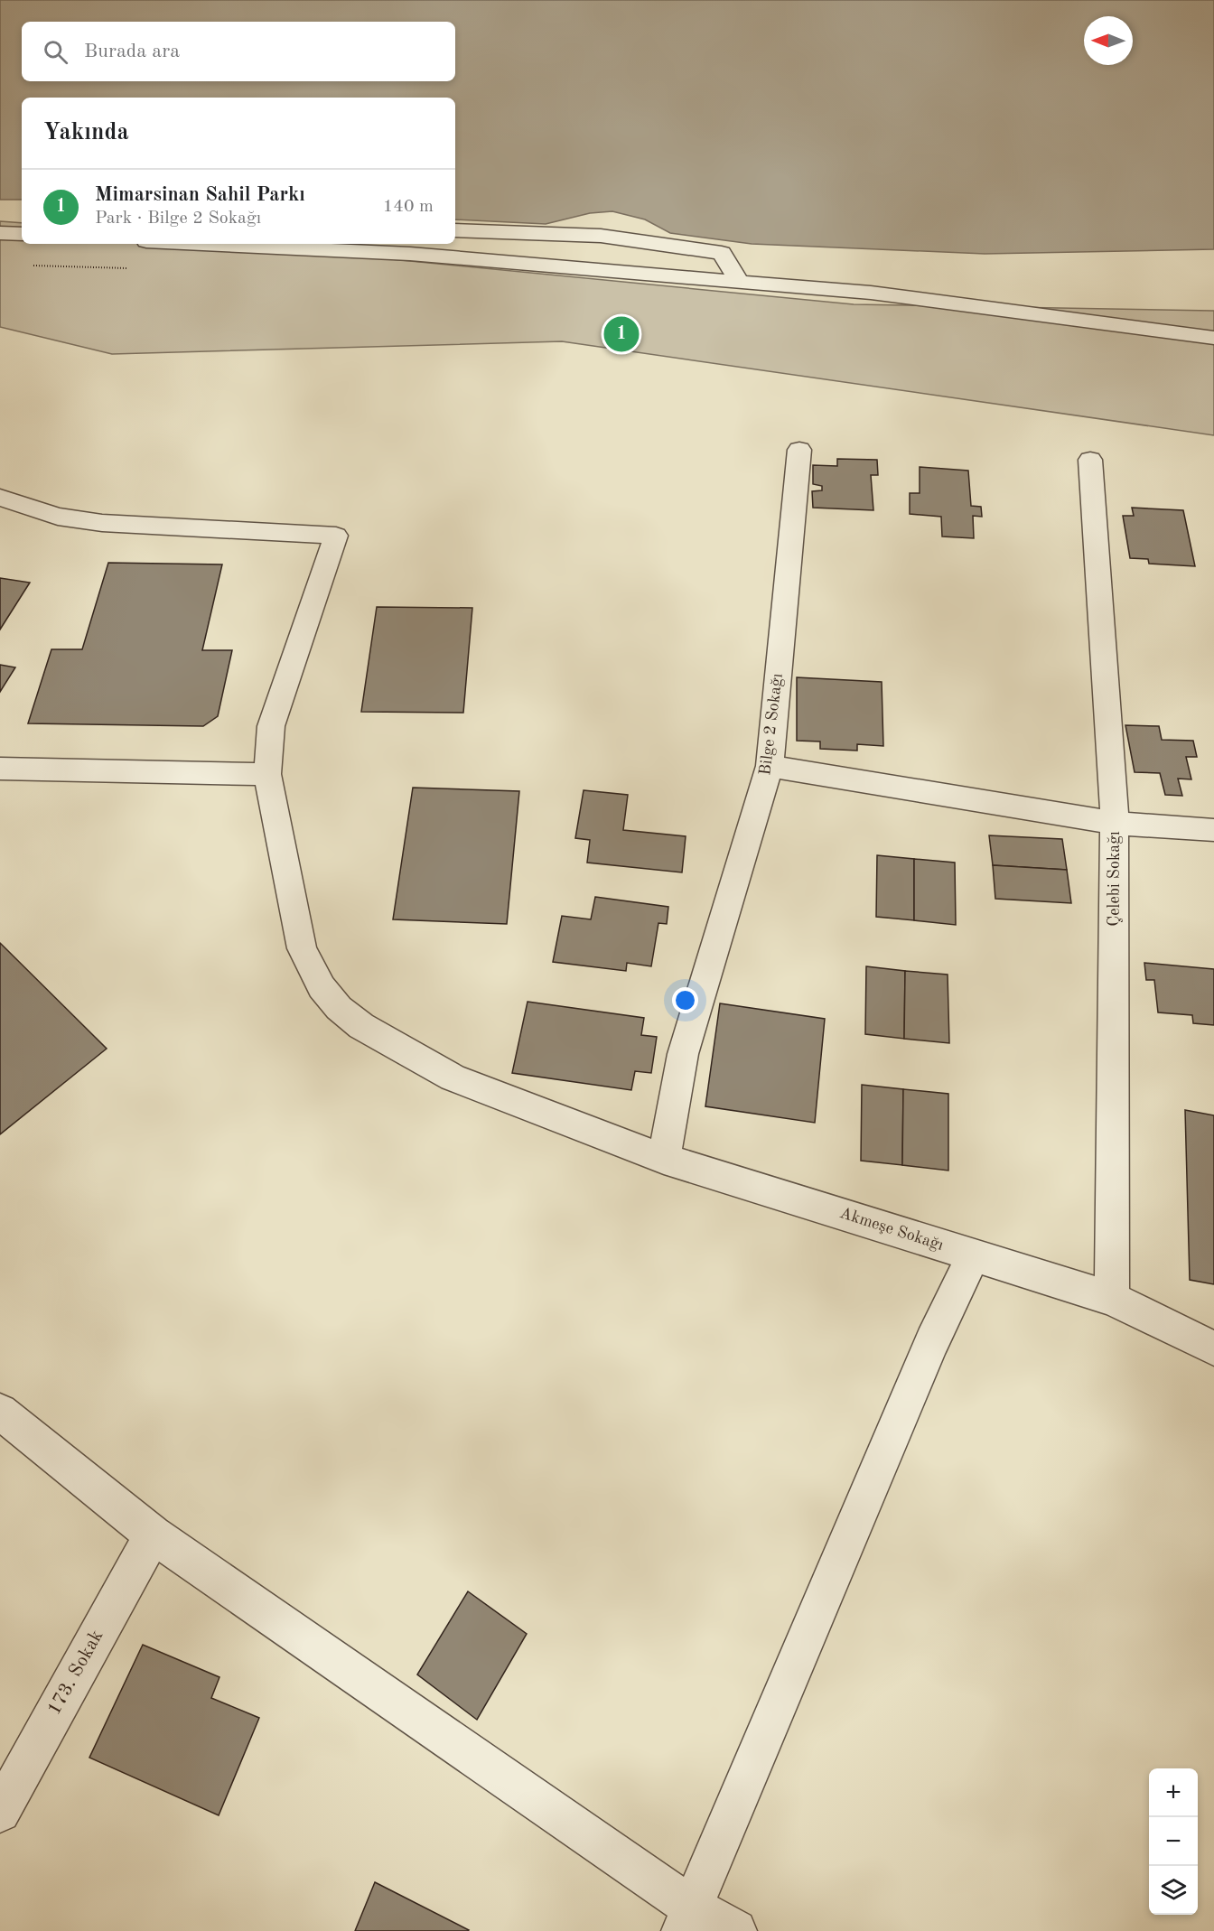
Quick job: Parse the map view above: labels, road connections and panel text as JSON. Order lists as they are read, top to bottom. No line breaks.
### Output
{"streets":{"street":["Bilge 2 Sokağı","Çelebi Sokağı","Akmeşe Sokağı","173. Sokak"]},"crossings":[["Bilge 2 Sokağı","Akmeşe Sokağı"],["Çelebi Sokağı","Akmeşe Sokağı"]],"north":"left","page":{"search":"Burada ara","heading":"Yakında","list":[{"mark":"1","name":"Mimarsinan Sahil Parkı","note":"Park · Bilge 2 Sokağı","value":"140 m"}],"pins":"1","map_buttons":["+","−"]}}
